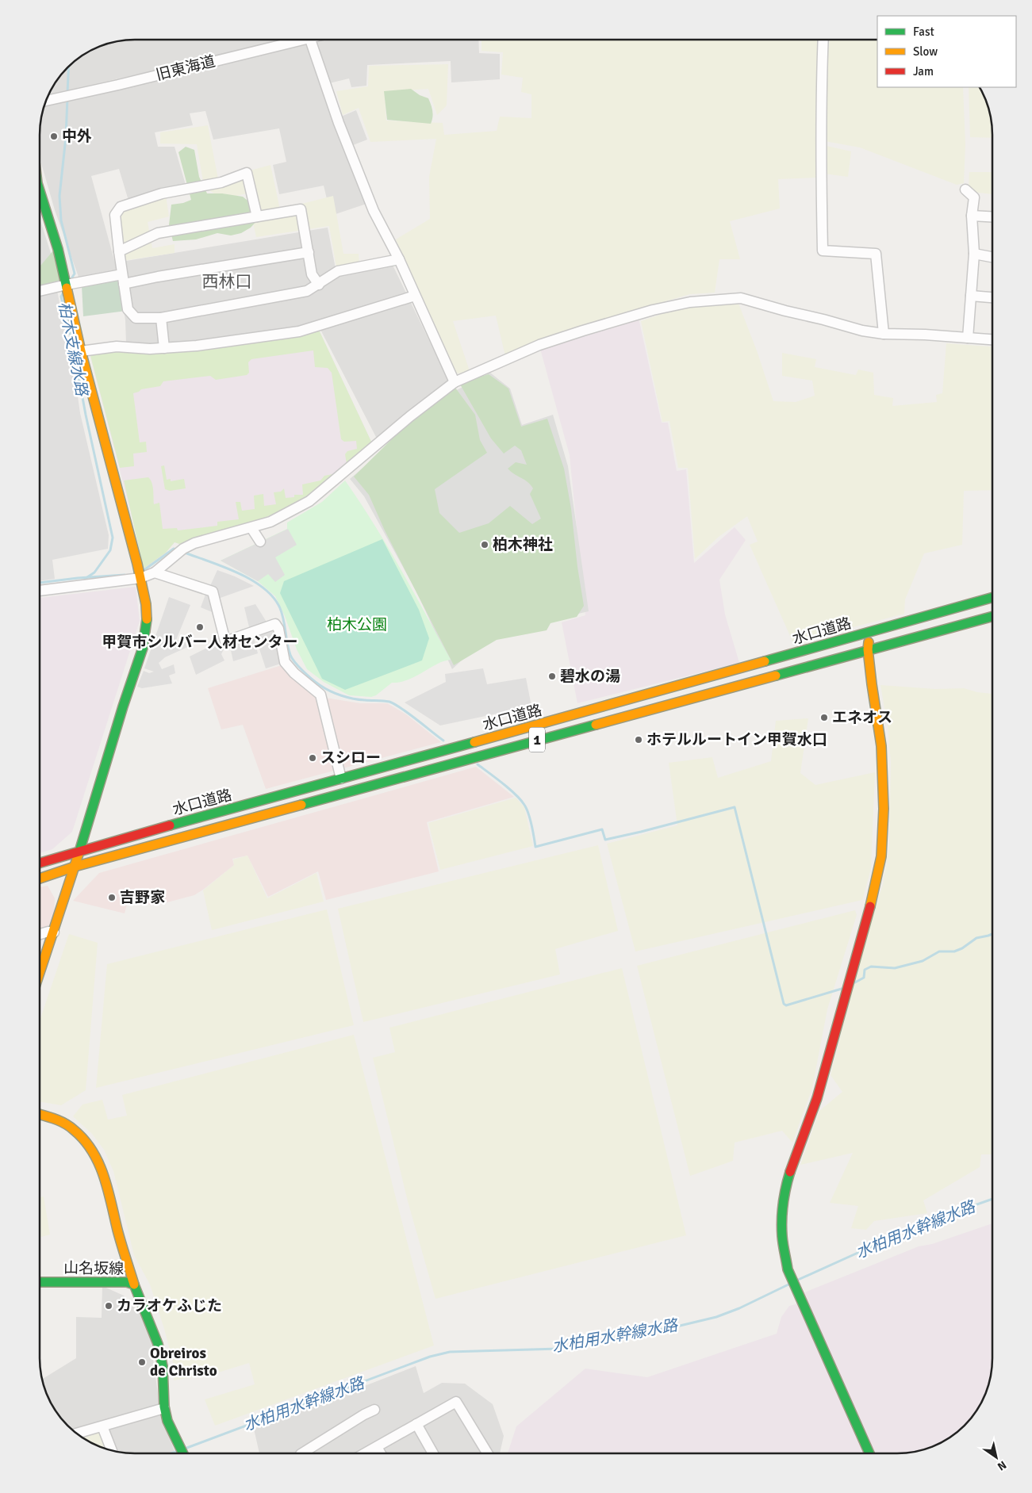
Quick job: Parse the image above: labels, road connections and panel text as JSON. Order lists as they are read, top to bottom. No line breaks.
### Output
{"streets":{"main road":["水口道路","1","山名坂線"],"street":["旧東海道"]},"districts":["西林口"],"water":["柏木支線水路","水柏用水幹線水路"],"parks":["柏木公園"],"places":["中外","柏木神社","甲賀市シルバー人材センター","碧水の湯","エネオス","ホテルルートイン甲賀水口","スシロー","吉野家","カラオケふじた","Obreiros de Christo"],"legend":["Fast","Slow","Jam"],"north":"bottom right"}
